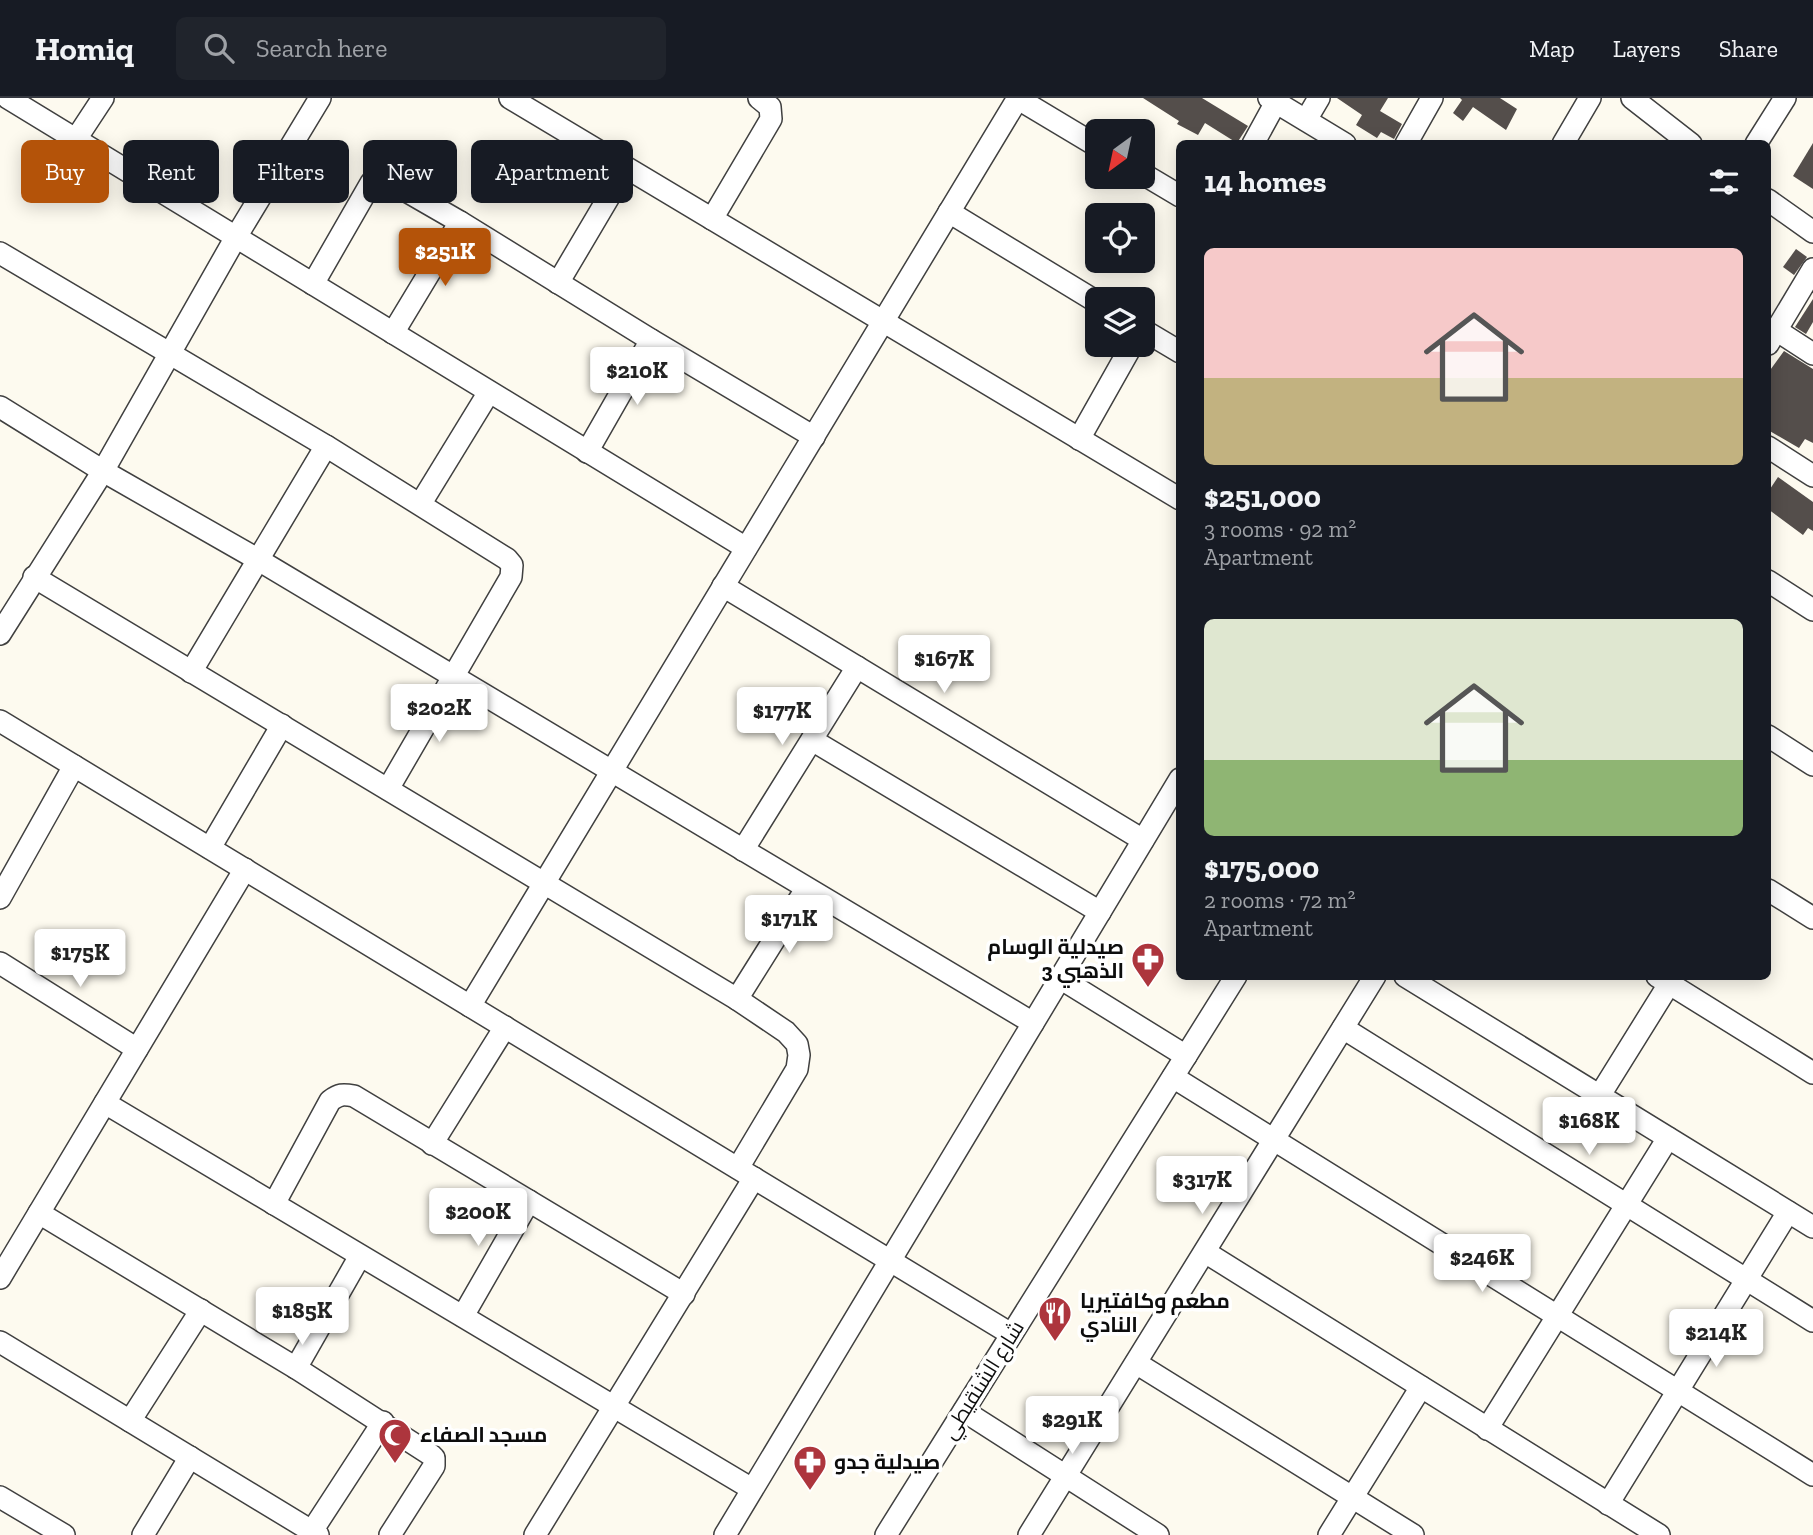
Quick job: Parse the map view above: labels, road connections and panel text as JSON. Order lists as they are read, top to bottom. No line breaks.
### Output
{"streets":{"street":["شارع الشنقيطي"]},"places":{"pharmacy":["صيدلية الوسام الذهبي 3","صيدلية جدو"],"restaurant":["مطعم وكافتيريا النادي"],"mosque":["مسجد الصفاء"]},"north":"bottom left","page":{"header":"Homiq","search":"Search here","nav":["Map","Layers","Share"],"chip":["Buy","Rent","Filters","New","Apartment"],"heading":"14 homes","list":[{"name":"$251,000","note":"3 rooms · 92 m² · Apartment"},{"name":"$175,000","note":"2 rooms · 72 m² · Apartment"}],"price":["$251K","$210K","$167K","$202K","$177K","$171K","$175K","$168K","$317K","$200K","$246K","$185K","$214K","$291K"]}}
